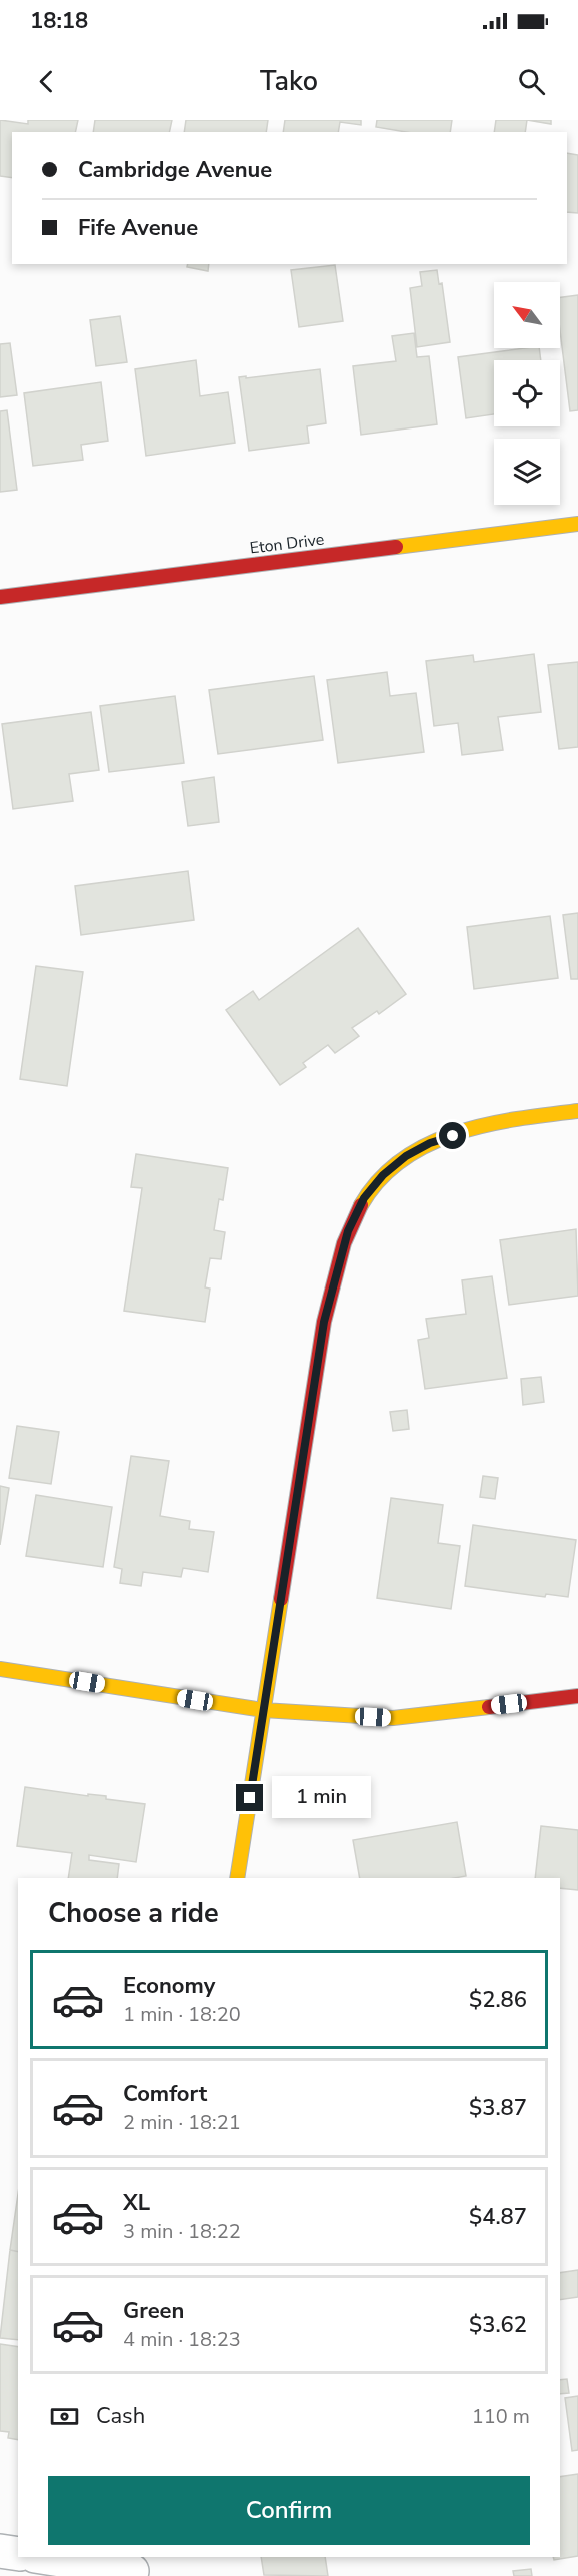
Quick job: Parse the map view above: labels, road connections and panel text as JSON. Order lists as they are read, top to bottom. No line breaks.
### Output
{"streets":{"street":["Eton Drive"]},"north":"top left","page":{"status":"18:18","header":"Tako","banner":["Cambridge Avenue","Fife Avenue"],"bubble":"1 min","heading":"Choose a ride","list":[{"name":"Economy","note":"1 min · 18:20","value":"$2.86"},{"name":"Comfort","note":"2 min · 18:21","value":"$3.87"},{"name":"XL","note":"3 min · 18:22","value":"$4.87"},{"name":"Green","note":"4 min · 18:23","value":"$3.62"}],"pay":["Cash","110 m"],"buttons":"Confirm"}}
